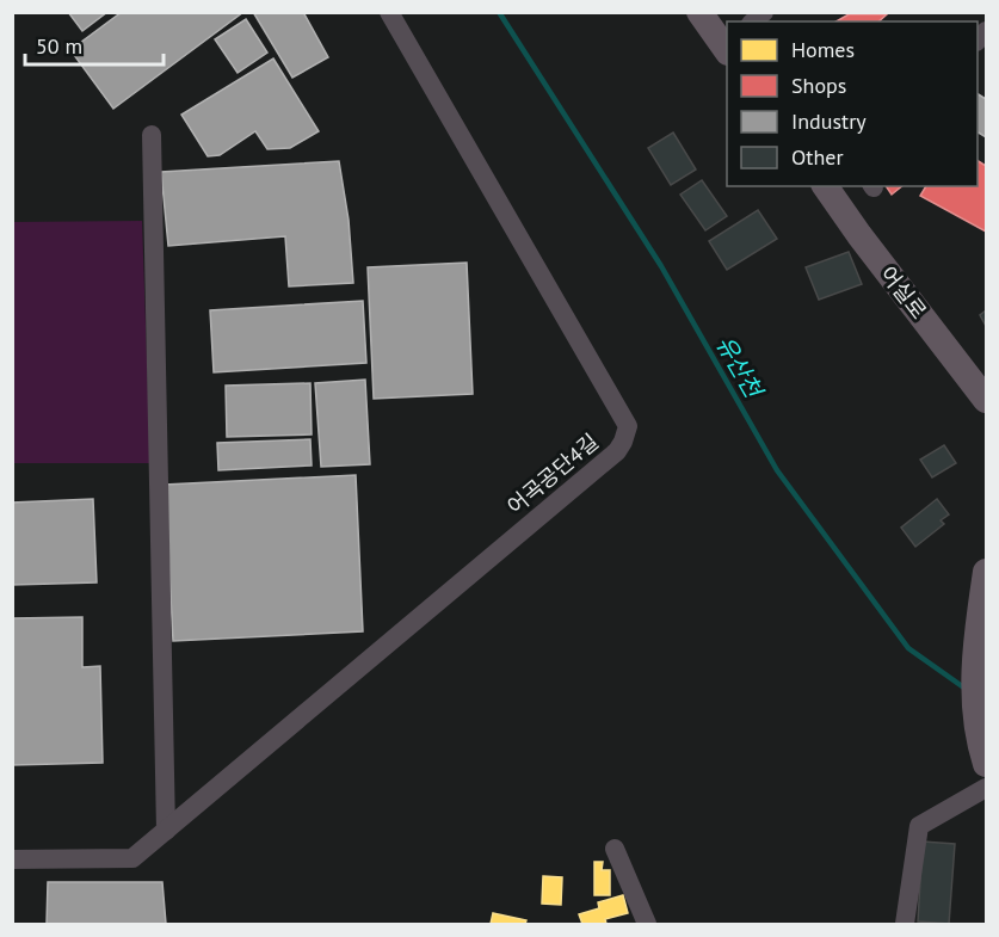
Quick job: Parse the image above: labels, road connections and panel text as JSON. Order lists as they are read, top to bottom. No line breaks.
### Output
{"streets":{"main road":["어실로"],"street":["어곡공단4길"]},"water":["유산천"],"legend":["Homes","Shops","Industry","Other"],"scale_bar":"50 m"}
